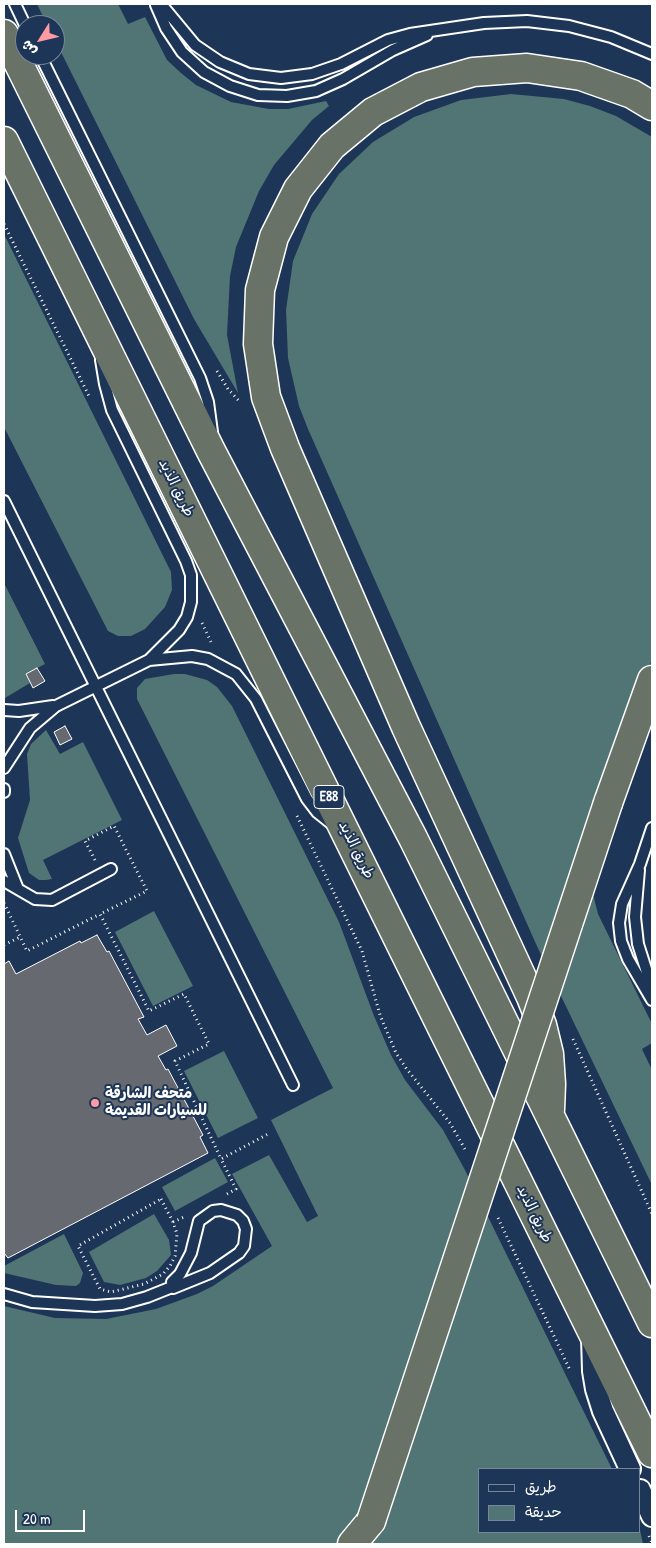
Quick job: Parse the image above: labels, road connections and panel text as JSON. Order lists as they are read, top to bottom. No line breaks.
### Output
{"streets":{"highway":["طريق الذيد","E88"]},"places":["متحف الشارقة للسيارات القديمة"],"legend":["طريق","حديقة"],"scale_bar":"20 m","north":"bottom left"}
